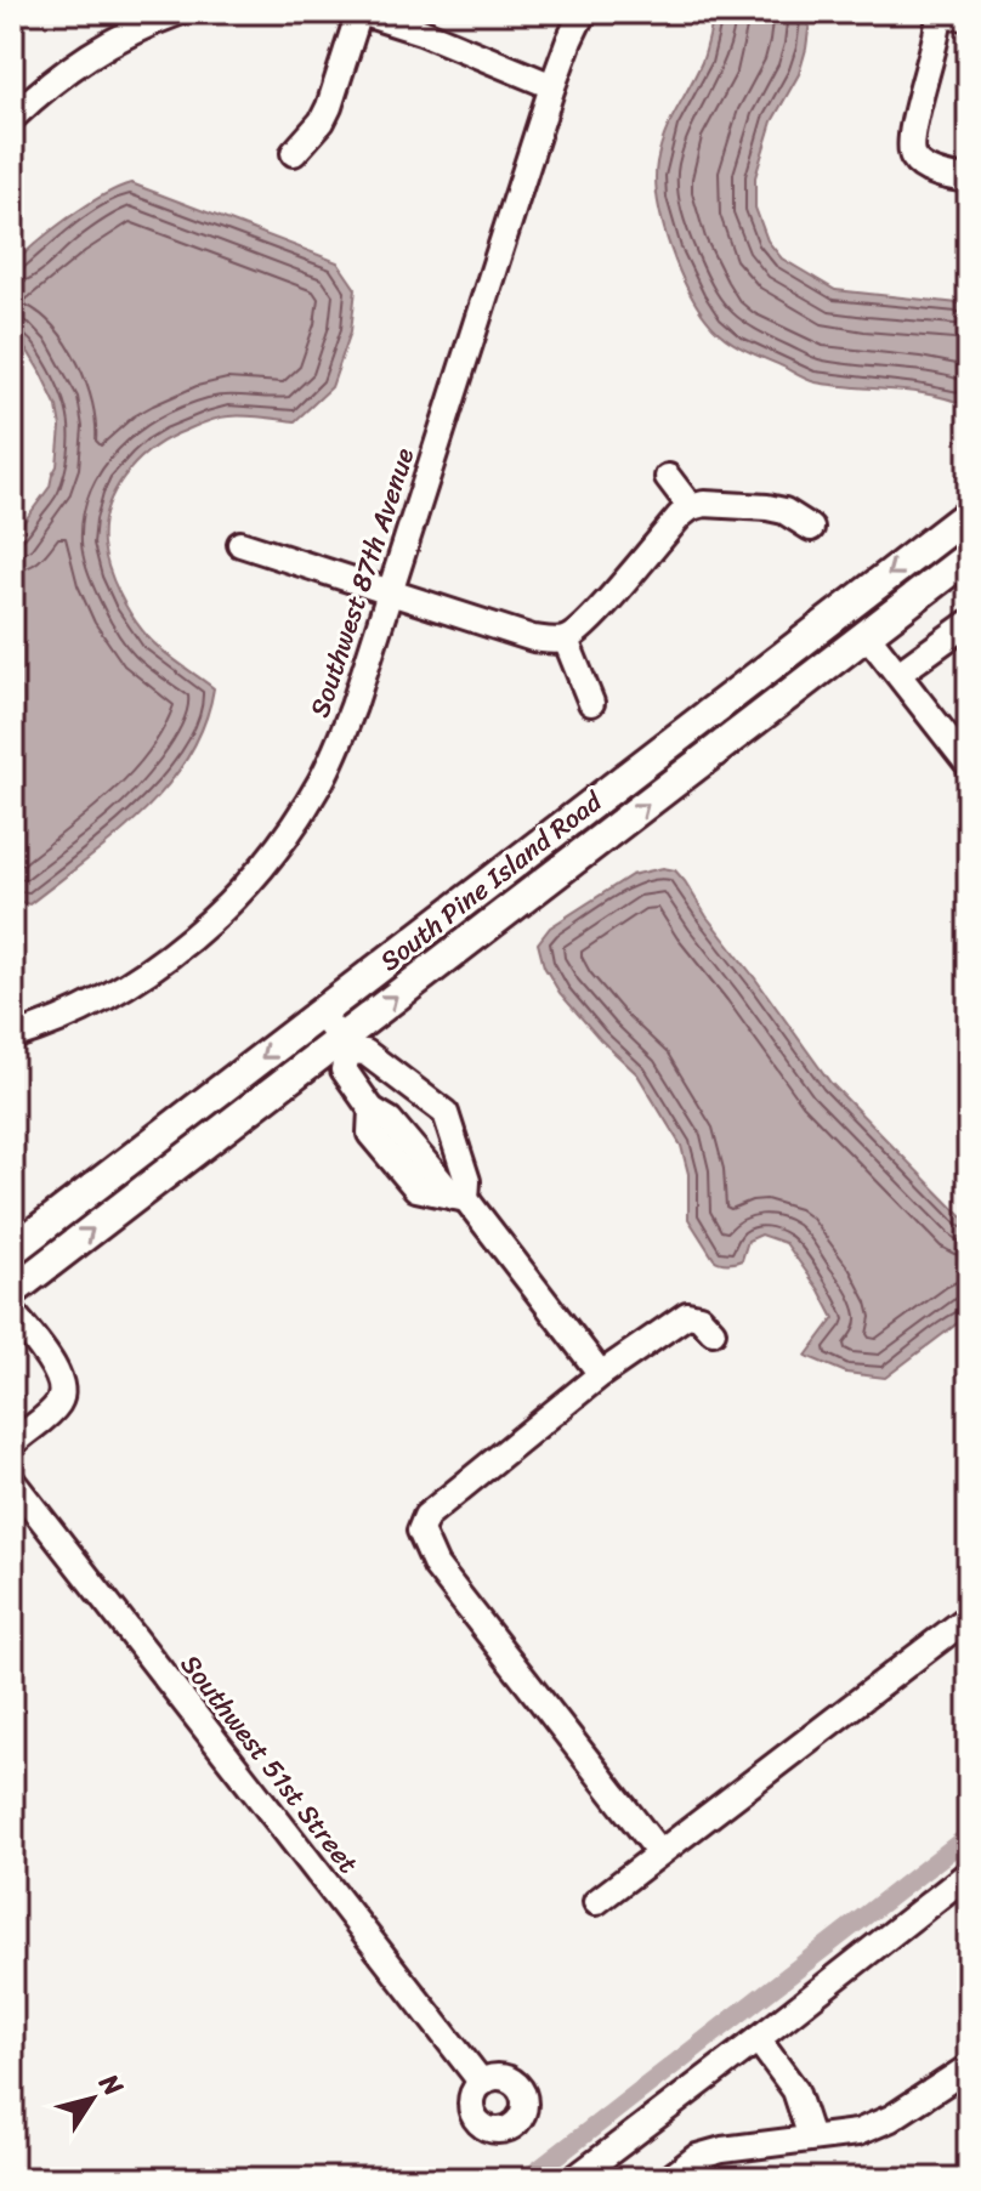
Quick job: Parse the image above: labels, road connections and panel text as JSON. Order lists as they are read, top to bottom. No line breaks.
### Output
{"streets":{"main road":["South Pine Island Road"],"street":["Southwest 87th Avenue","Southwest 51st Street"]},"north":"top right"}
